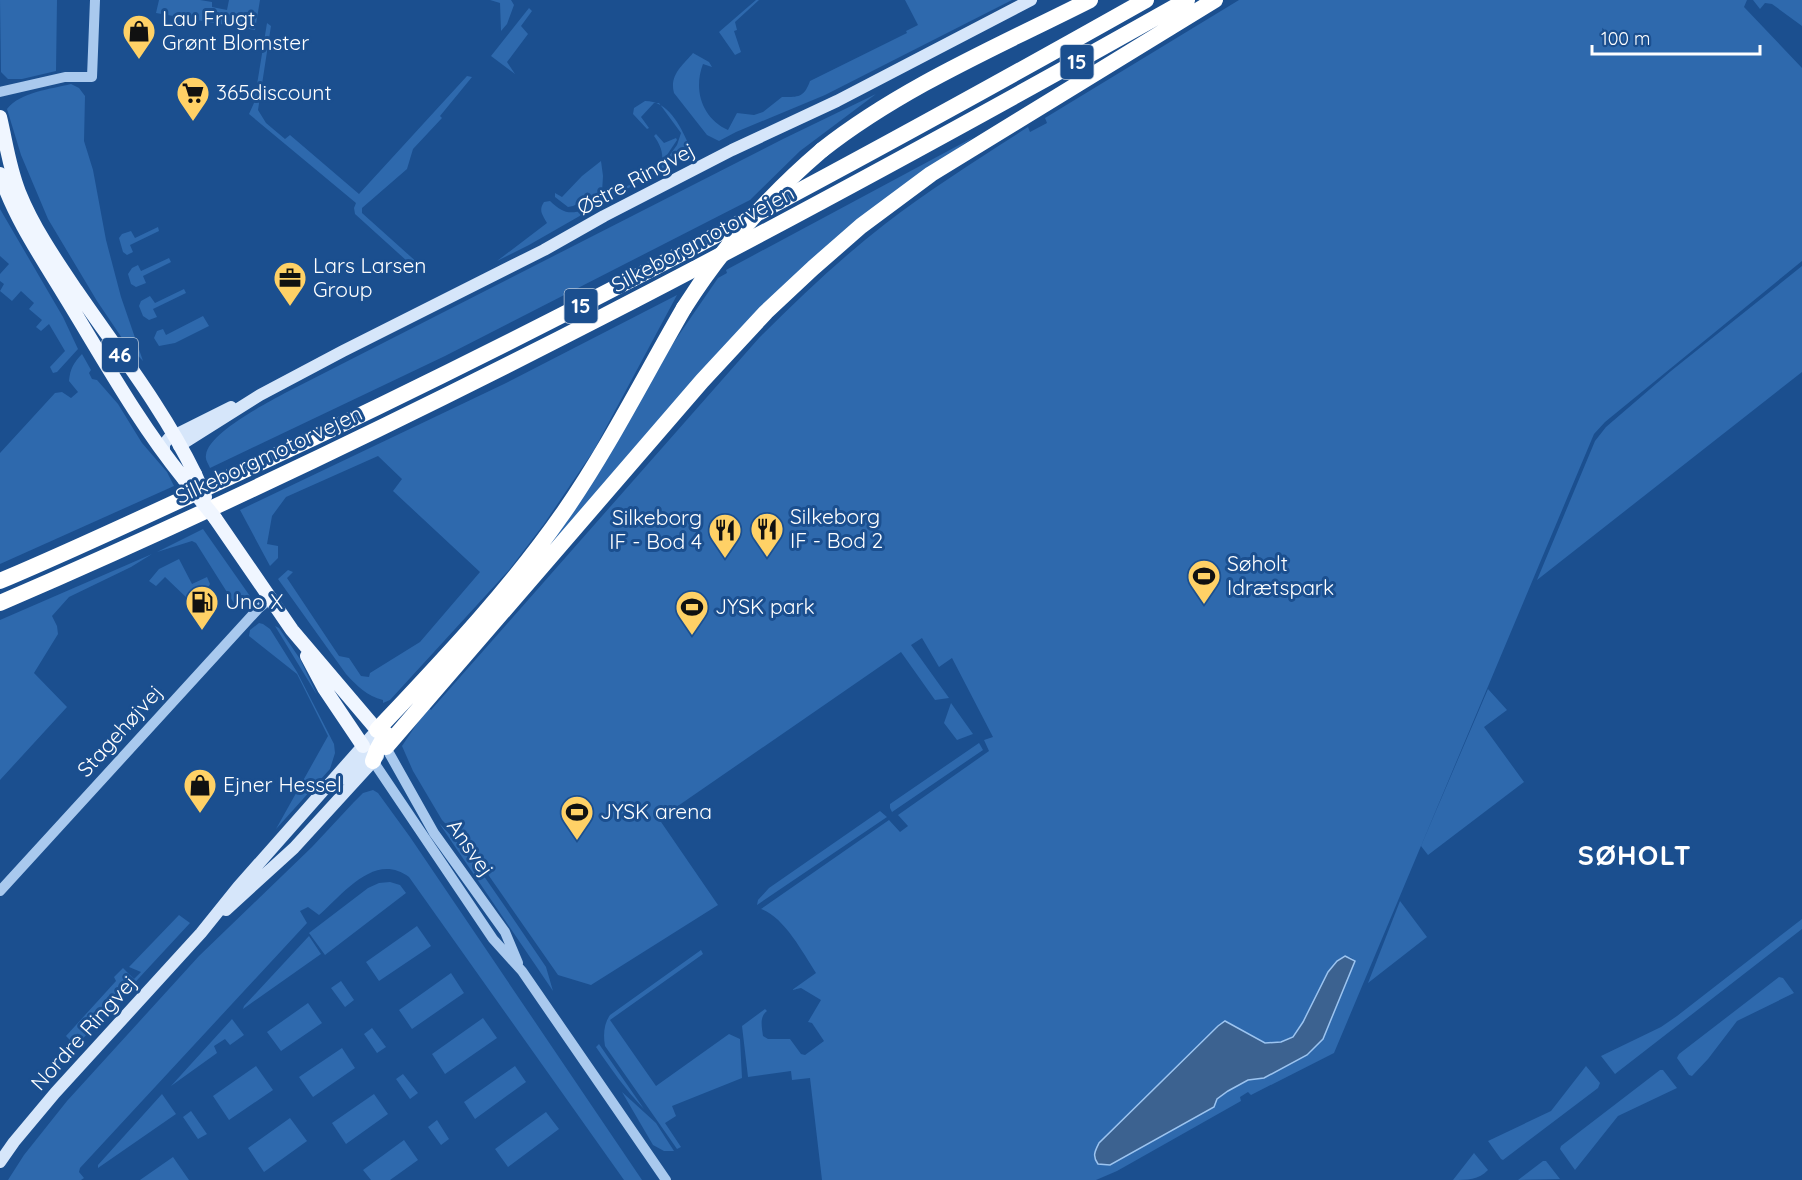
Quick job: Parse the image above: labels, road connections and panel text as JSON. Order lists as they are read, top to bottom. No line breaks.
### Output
{"streets":{"highway":["15","Silkeborgmotorvejen"],"main road":["Østre Ringvej","46","Nordre Ringvej"],"street":["Stagehøjvej","Ansvej"]},"crossings":[["Østre Ringvej","46"],["46","Stagehøjvej"],["46","Ansvej"],["46","Nordre Ringvej"],["Ansvej","Nordre Ringvej"]],"districts":["SØHOLT"],"places":{"shop":["Lau Frugt Grønt Blomster","Ejner Hessel"],"supermarket":["365discount"],"office":["Lars Larsen Group"],"restaurant":["Silkeborg IF - Bod 2","Silkeborg IF - Bod 4"],"sports":["Søholt Idrætspark","JYSK park","JYSK arena"],"fuel station":["Uno X"]},"scale_bar":"100 m"}
